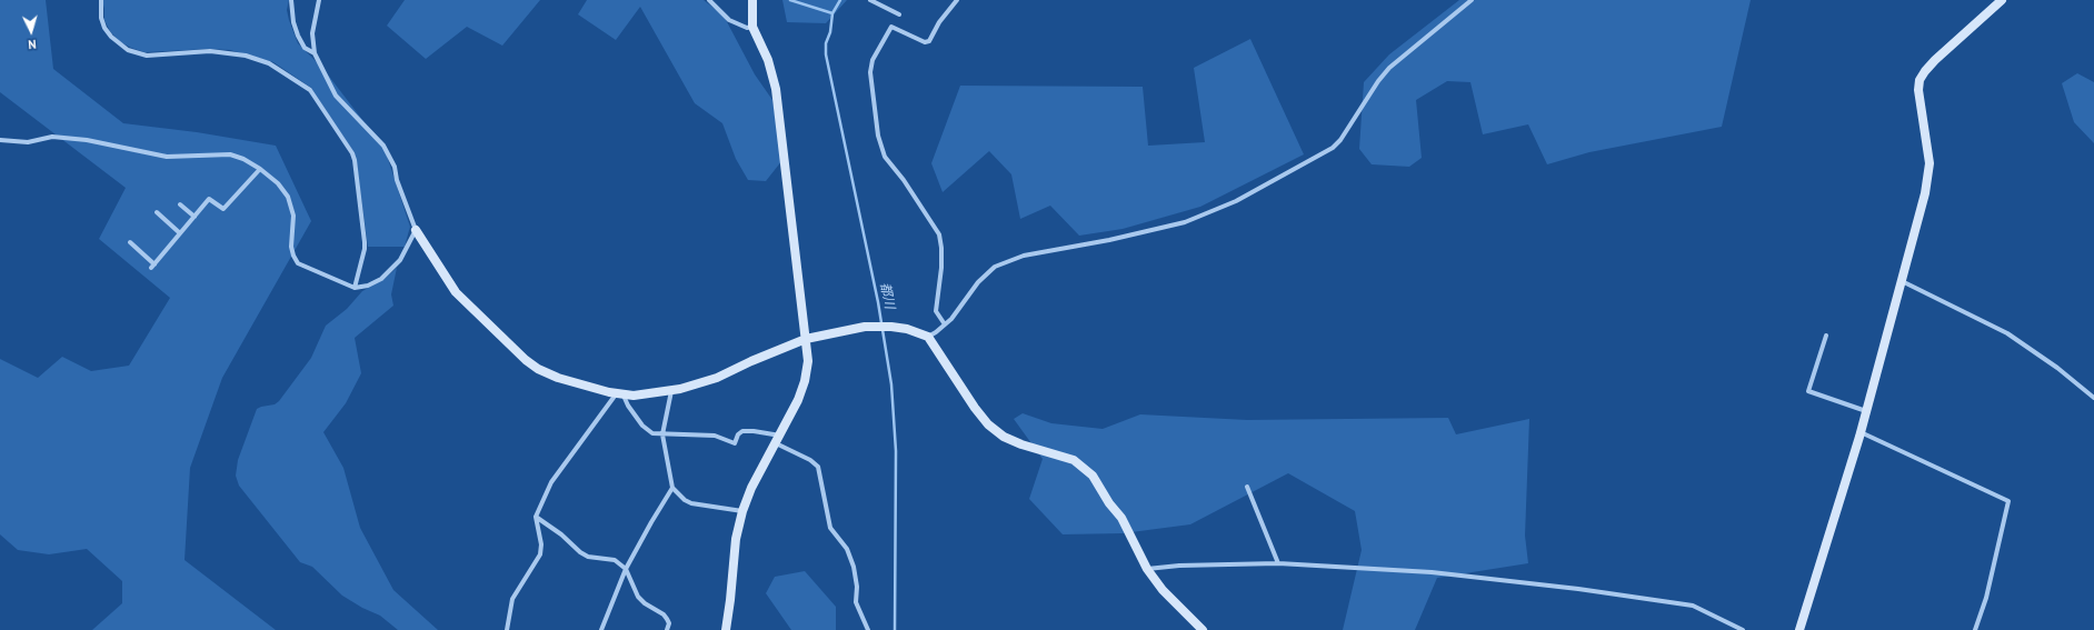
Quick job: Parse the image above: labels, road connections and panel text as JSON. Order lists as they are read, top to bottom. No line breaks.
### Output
{"water":["都川"],"north":"bottom"}
